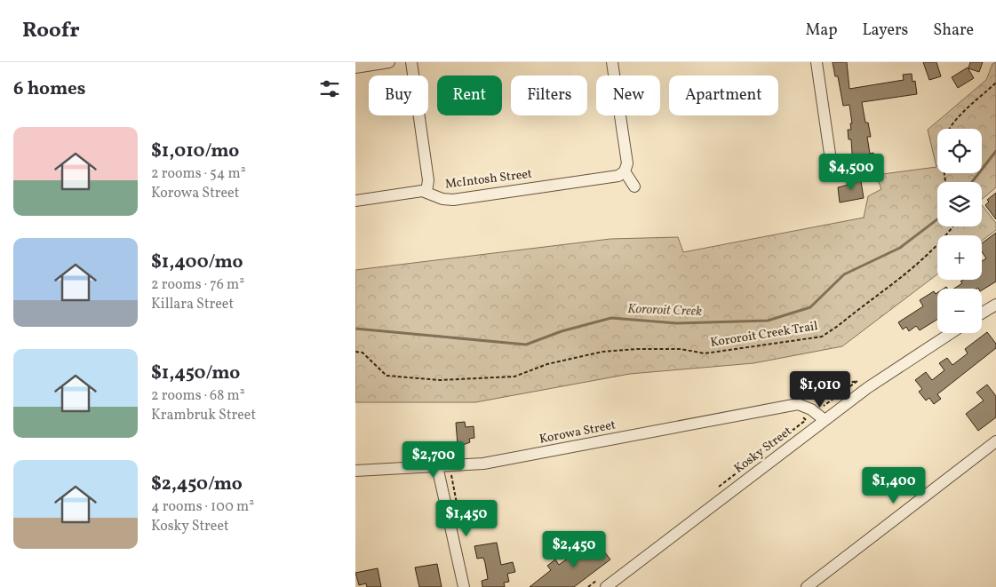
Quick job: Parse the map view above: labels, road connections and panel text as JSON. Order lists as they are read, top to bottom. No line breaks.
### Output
{"streets":{"street":["McIntosh Street","Korowa Street","Kosky Street"],"path":["Kororoit Creek Trail"]},"water":["Kororoit Creek"],"page":{"header":"Roofr","nav":["Map","Layers","Share"],"heading":"6 homes","chip":["Buy","Rent","Filters","New","Apartment"],"list":[{"name":"$1,010/mo","note":"2 rooms · 54 m² · Korowa Street"},{"name":"$1,400/mo","note":"2 rooms · 76 m² · Killara Street"},{"name":"$1,450/mo","note":"2 rooms · 68 m² · Krambruk Street"},{"name":"$2,450/mo","note":"4 rooms · 100 m² · Kosky Street"}],"map_buttons":["+","−"],"price":["$4,500","$1,010","$2,700","$1,400","$1,450","$2,450"]}}
